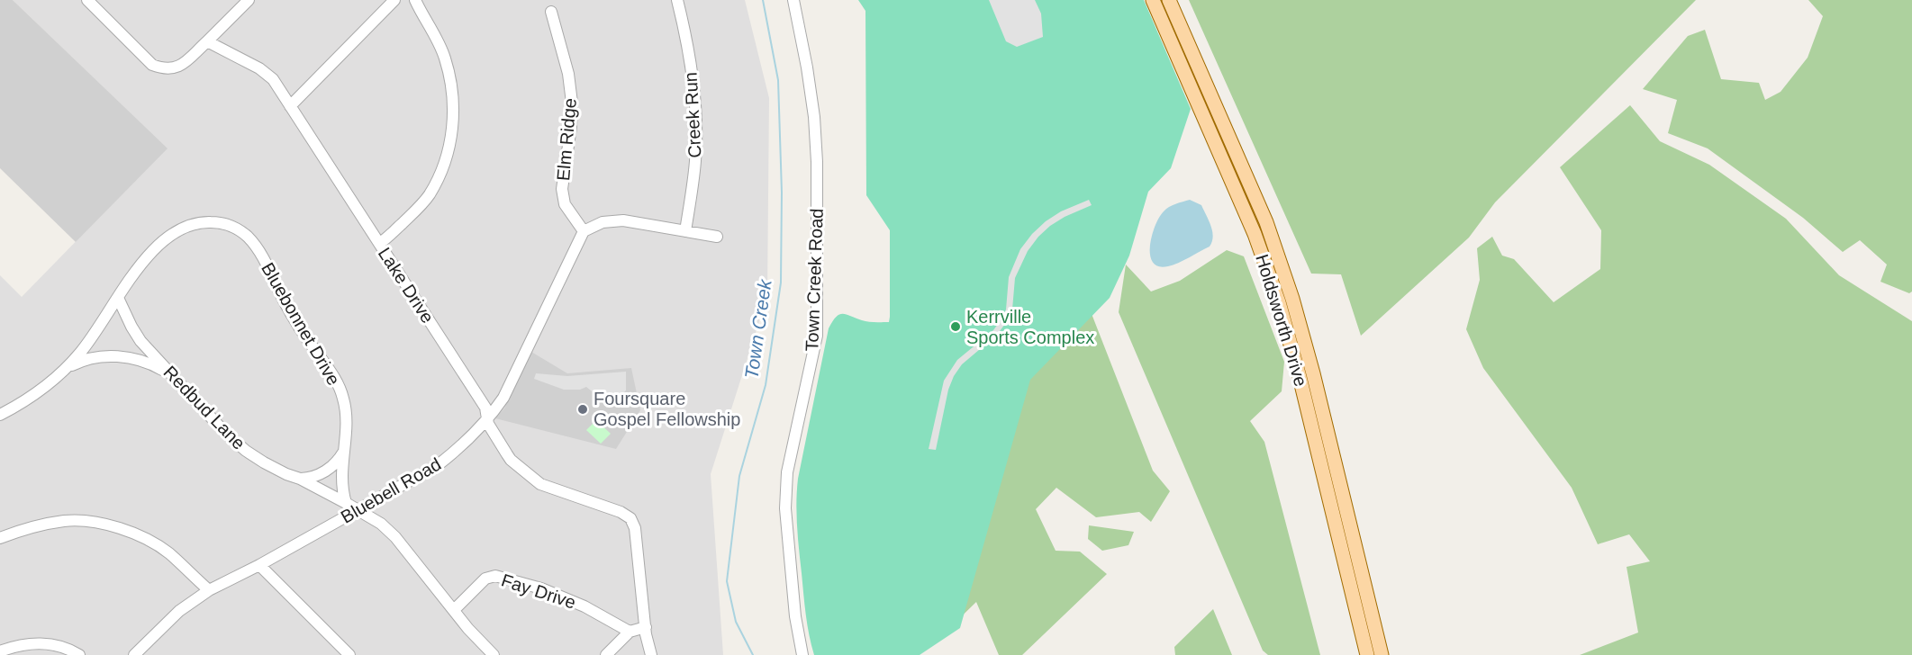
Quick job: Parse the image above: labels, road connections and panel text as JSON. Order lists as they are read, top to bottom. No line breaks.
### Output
{"streets":{"main road":["Holdsworth Drive"],"street":["Creek Run","Elm Ridge","Town Creek Road","Lake Drive","Bluebonnet Drive","Redbud Lane","Bluebell Road","Fay Drive"]},"crossings":[["Elm Ridge","Bluebell Road"],["Lake Drive","Bluebell Road"],["Bluebonnet Drive","Redbud Lane"]],"water":["Town Creek"],"places":["Kerrville Sports Complex","Foursquare Gospel Fellowship"]}
